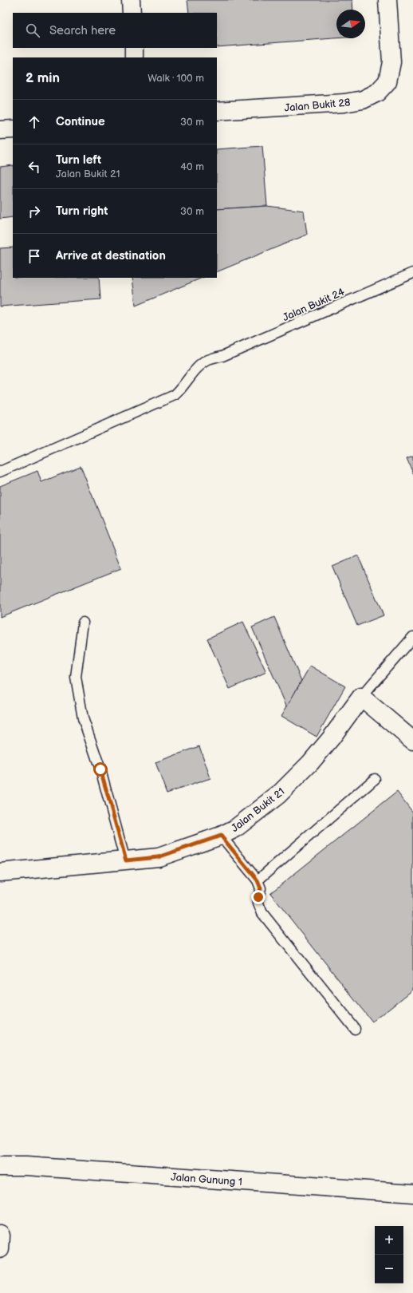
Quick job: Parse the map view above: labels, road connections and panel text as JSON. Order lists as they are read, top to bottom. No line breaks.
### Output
{"streets":{"street":["Jalan Bukit 28","Jalan Bukit 21","Jalan Gunung 1"],"lane":["Jalan Bukit 24"]},"north":"right","page":{"search":"Search here","heading":["2 min","Walk · 100 m"],"list":[["Continue","30 m"],["Turn left","Jalan Bukit 21","40 m"],["Turn right","30 m"],"Arrive at destination"],"map_buttons":["+","−"]}}
